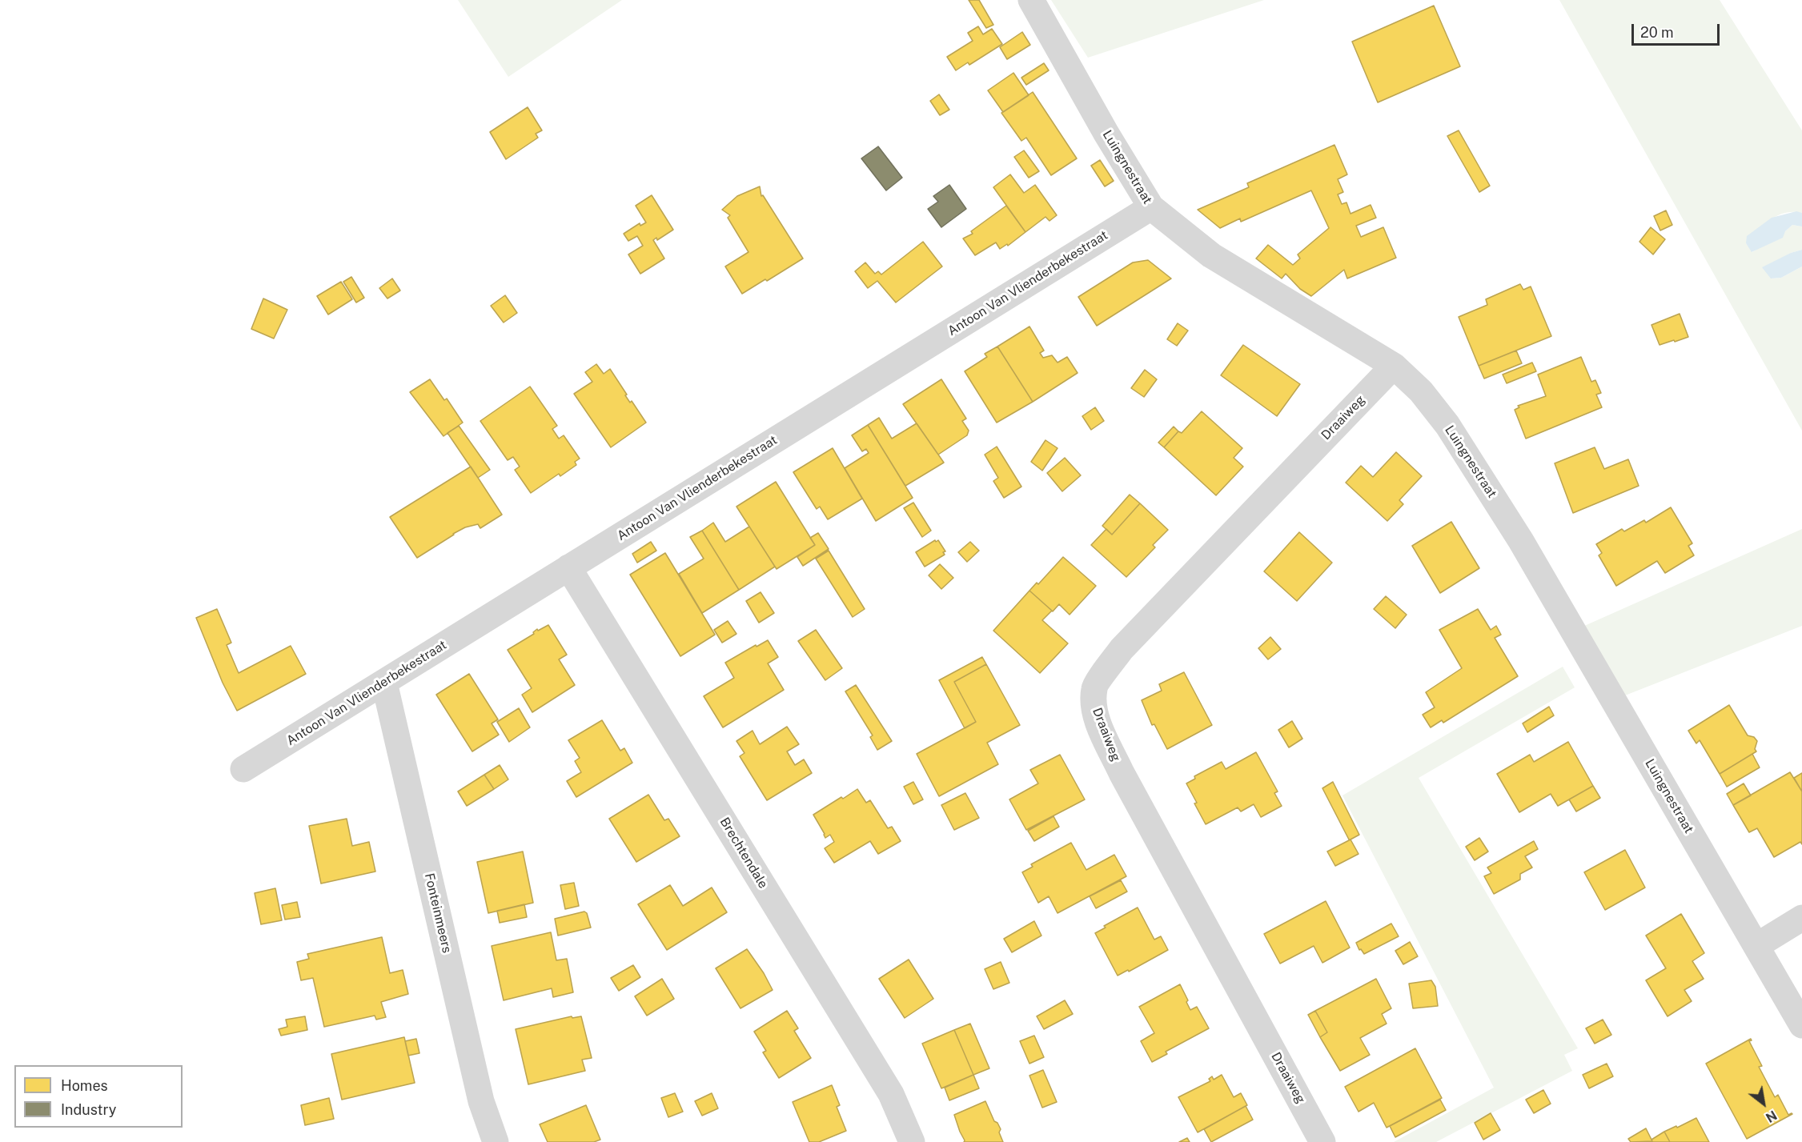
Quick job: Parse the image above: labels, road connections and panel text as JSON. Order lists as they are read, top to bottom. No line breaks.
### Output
{"streets":{"street":["Luingnestraat","Antoon Van Vlienderbekestraat","Draaiweg","Brechtendale","Fonteinmeers"]},"crossings":[["Luingnestraat","Antoon Van Vlienderbekestraat"],["Luingnestraat","Draaiweg"],["Antoon Van Vlienderbekestraat","Brechtendale"],["Antoon Van Vlienderbekestraat","Fonteinmeers"]],"legend":["Homes","Industry"],"scale_bar":"20 m","north":"bottom right"}
